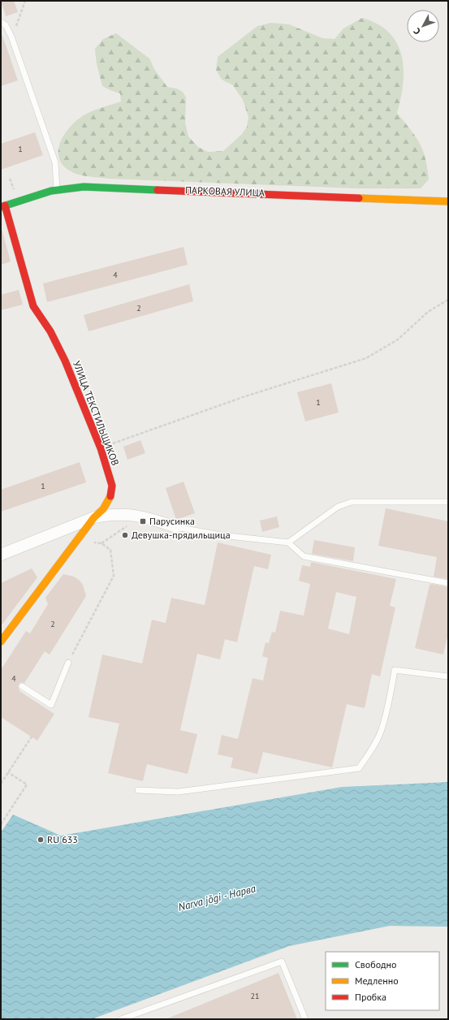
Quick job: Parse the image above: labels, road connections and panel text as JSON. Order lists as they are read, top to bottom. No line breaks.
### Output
{"streets":{"street":["ПАРКОВАЯ УЛИЦА","УЛИЦА ТЕКСТИЛЬЩИКОВ"]},"crossings":[["ПАРКОВАЯ УЛИЦА","УЛИЦА ТЕКСТИЛЬЩИКОВ"]],"water":["Narva jõgi - Нарва"],"places":{"transit":["Парусинка"],"other":["Девушка-прядильщица","RU 633"]},"house_numbers":["1","4","2","1","1","2","4","21"],"legend":["Свободно","Медленно","Пробка"],"north":"bottom left"}
